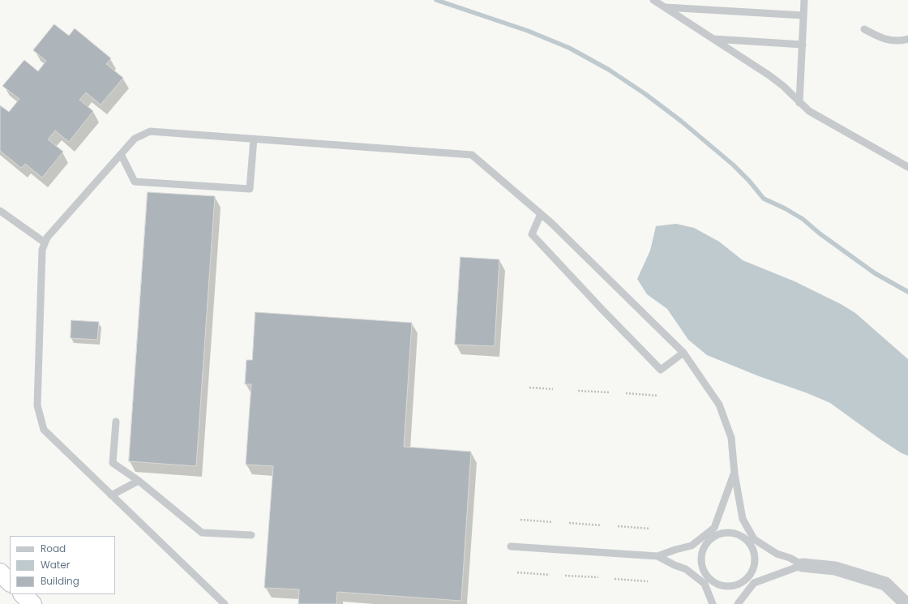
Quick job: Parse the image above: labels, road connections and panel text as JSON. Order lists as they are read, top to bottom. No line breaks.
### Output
{"legend":["Road","Water","Building"]}
